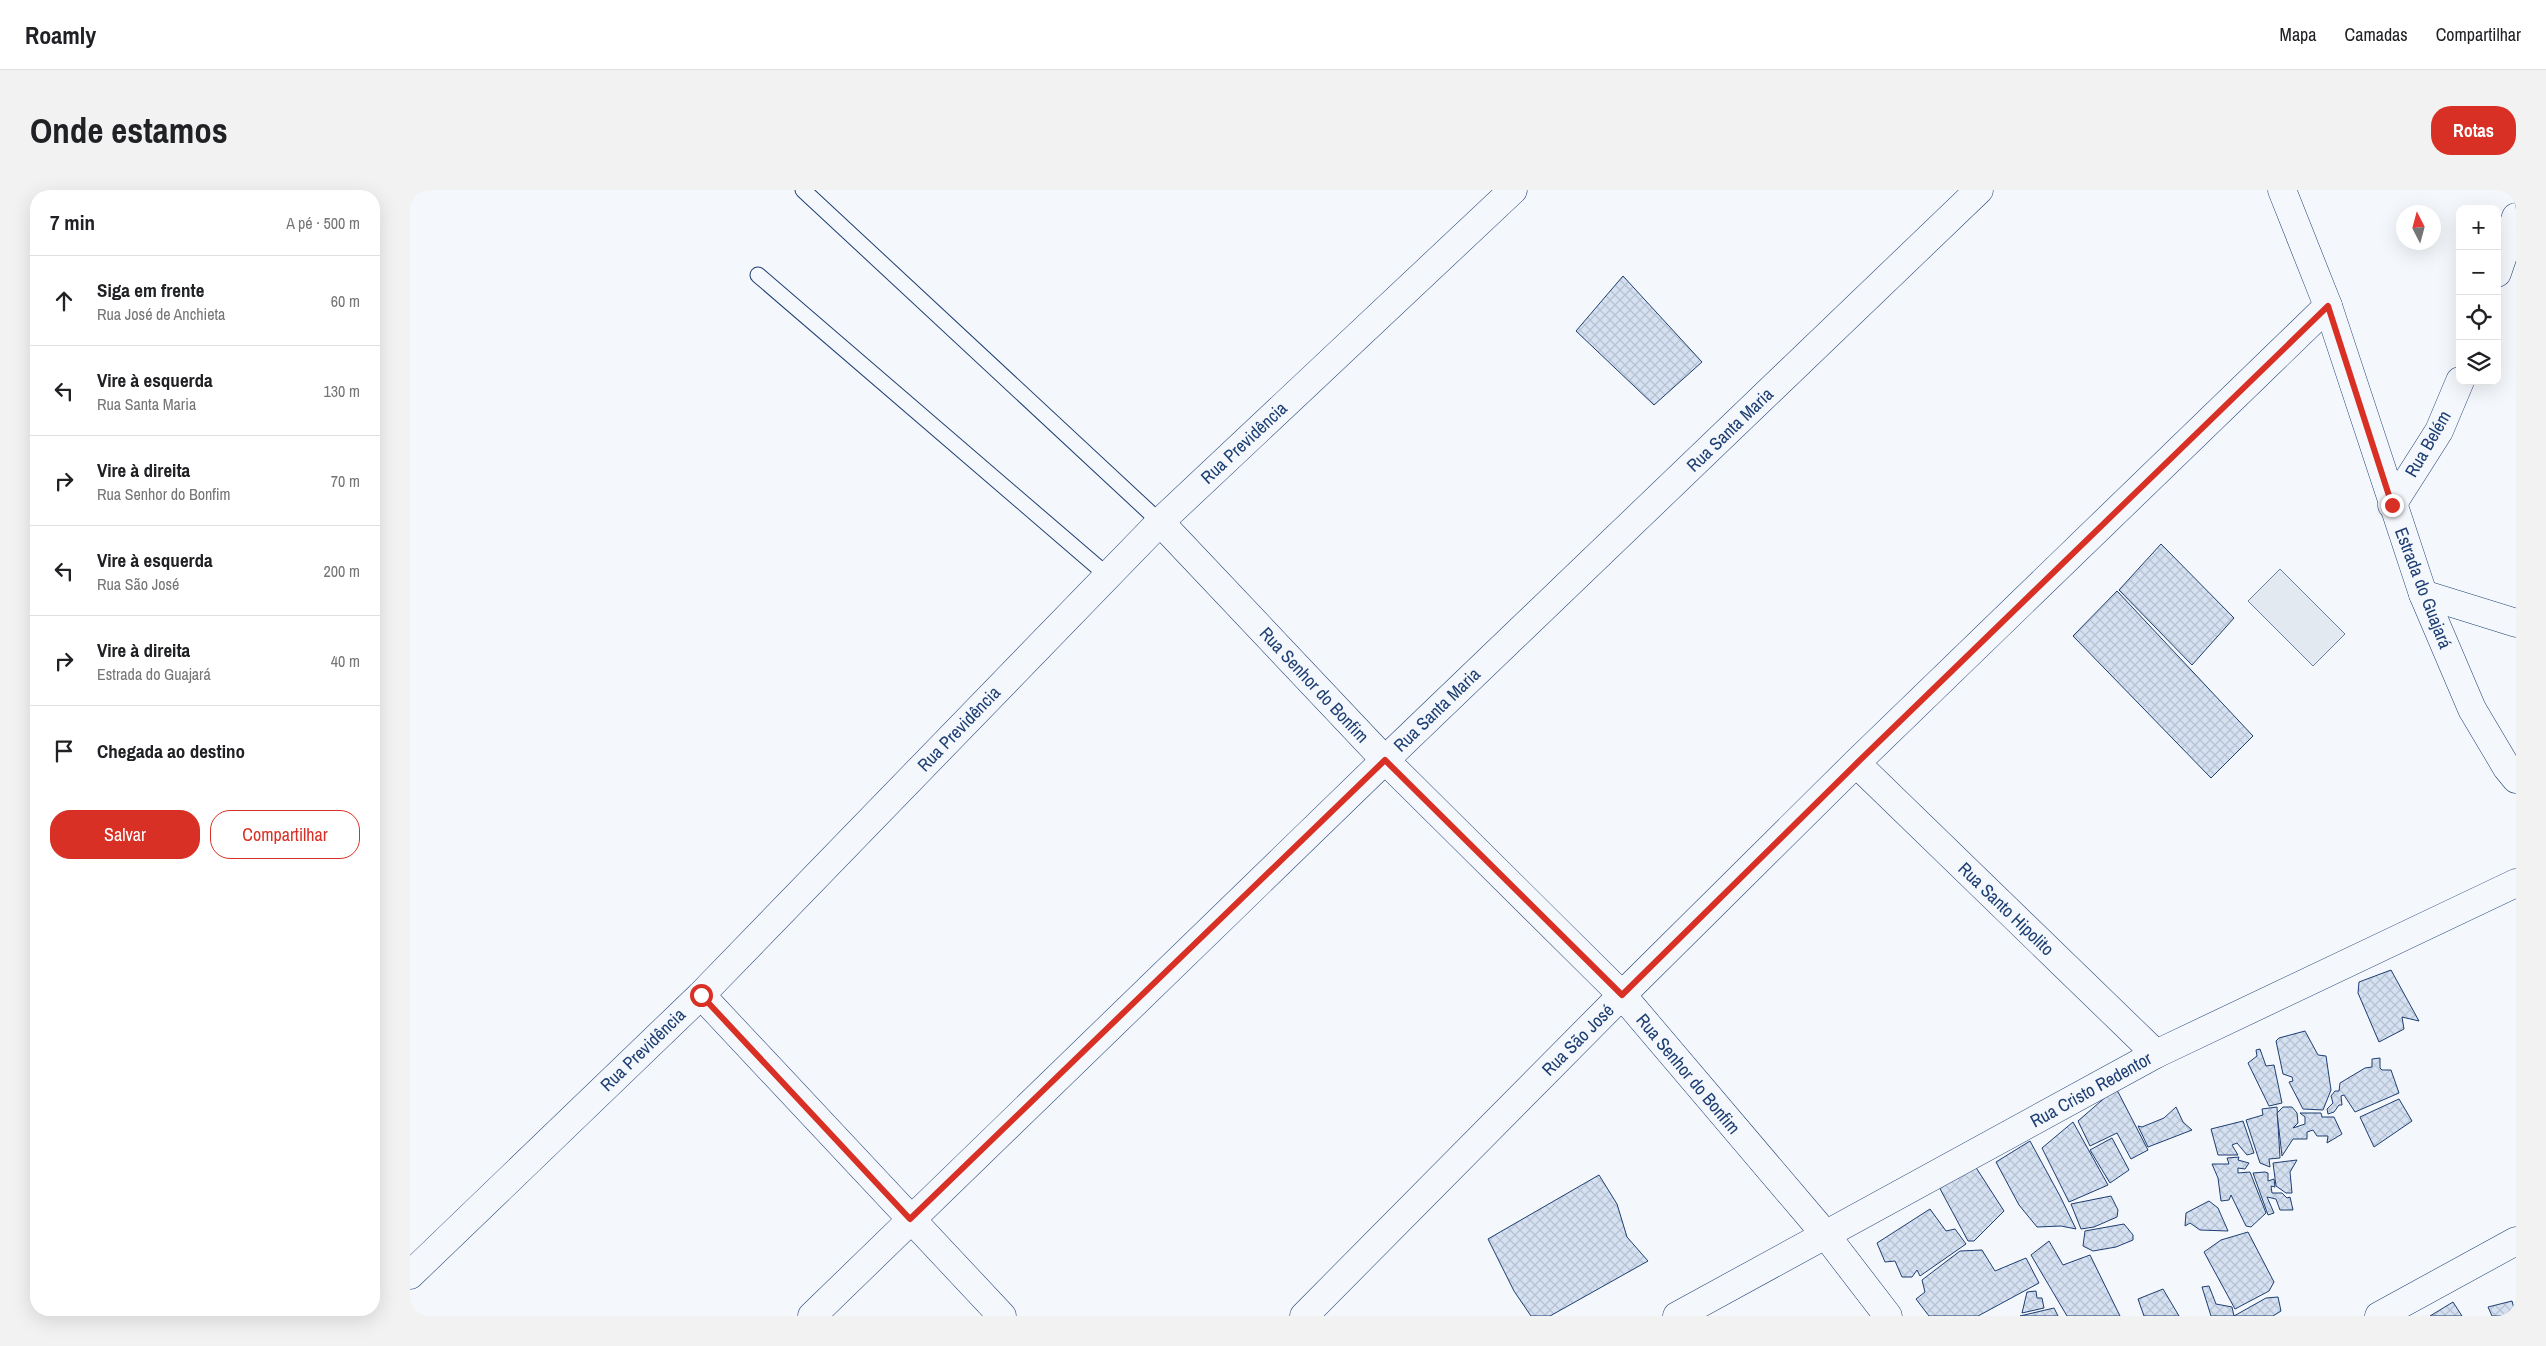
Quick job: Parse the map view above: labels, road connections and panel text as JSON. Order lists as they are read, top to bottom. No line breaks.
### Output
{"streets":{"street":["Rua Santa Maria","Rua Previdência","Rua Belém","Estrada do Guajará","Rua Senhor do Bonfim","Rua Santo Hipolito","Rua São José","Rua Cristo Redentor"]},"crossings":[["Rua Santa Maria","Rua Senhor do Bonfim"],["Rua Previdência","Rua Senhor do Bonfim"],["Rua Belém","Estrada do Guajará"],["Estrada do Guajará","Rua São José"],["Rua Senhor do Bonfim","Rua São José"],["Rua Senhor do Bonfim","Rua Cristo Redentor"],["Rua Santo Hipolito","Rua São José"],["Rua Santo Hipolito","Rua Cristo Redentor"]],"north":"top","page":{"header":"Roamly","nav":["Mapa","Camadas","Compartilhar"],"buttons":["Rotas",["Salvar","Compartilhar"]],"title":"Onde estamos","heading":["7 min","A pé · 500 m"],"map_buttons":["+","−"],"list":[["Siga em frente","Rua José de Anchieta","60 m"],["Vire à esquerda","Rua Santa Maria","130 m"],["Vire à direita","Rua Senhor do Bonfim","70 m"],["Vire à esquerda","Rua São José","200 m"],["Vire à direita","Estrada do Guajará","40 m"],"Chegada ao destino"]}}
